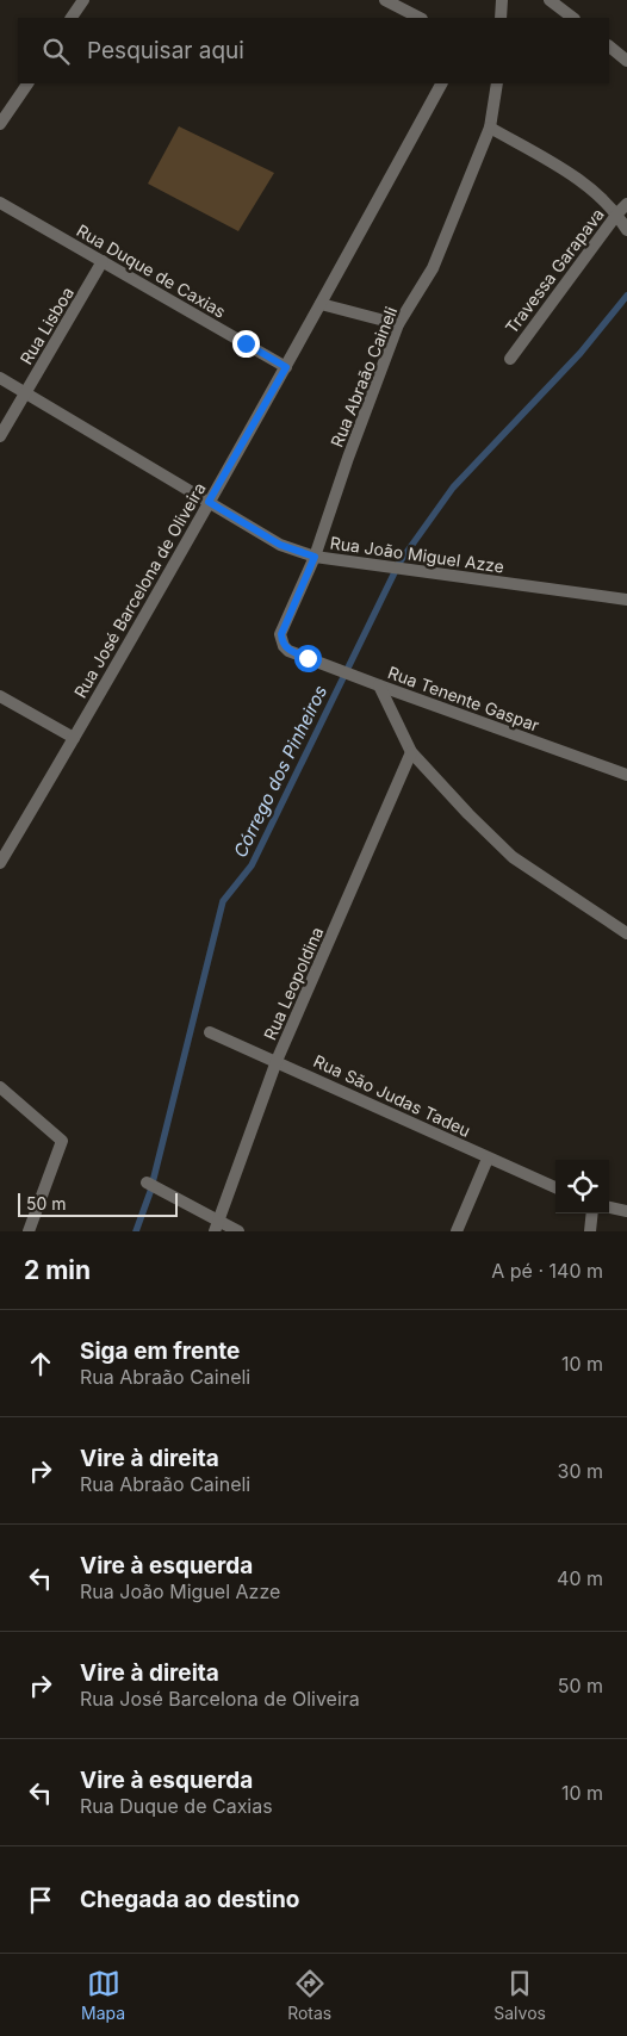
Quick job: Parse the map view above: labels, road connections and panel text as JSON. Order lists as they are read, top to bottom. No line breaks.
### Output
{"streets":{"street":["Rua Duque de Caxias","Travessa Garapava","Rua Lisboa","Rua Abraão Caineli","Rua João Miguel Azze","Rua José Barcelona de Oliveira","Rua Tenente Gaspar","Rua Leopoldina","Rua São Judas Tadeu"]},"crossings":[["Rua Duque de Caxias","Rua Lisboa"],["Rua Duque de Caxias","Rua José Barcelona de Oliveira"],["Rua Lisboa","Rua João Miguel Azze"],["Rua Abraão Caineli","Rua João Miguel Azze"],["Rua Abraão Caineli","Rua Tenente Gaspar"],["Rua João Miguel Azze","Rua José Barcelona de Oliveira"],["Rua Leopoldina","Rua São Judas Tadeu"]],"water":["Córrego dos Pinheiros"],"scale_bar":"50 m","page":{"search":"Pesquisar aqui","scale":"50 m","heading":["2 min","A pé · 140 m"],"list":[["Siga em frente","Rua Abraão Caineli","10 m"],["Vire à direita","Rua Abraão Caineli","30 m"],["Vire à esquerda","Rua João Miguel Azze","40 m"],["Vire à direita","Rua José Barcelona de Oliveira","50 m"],["Vire à esquerda","Rua Duque de Caxias","10 m"],"Chegada ao destino"],"nav":["Mapa","Rotas","Salvos"]}}
